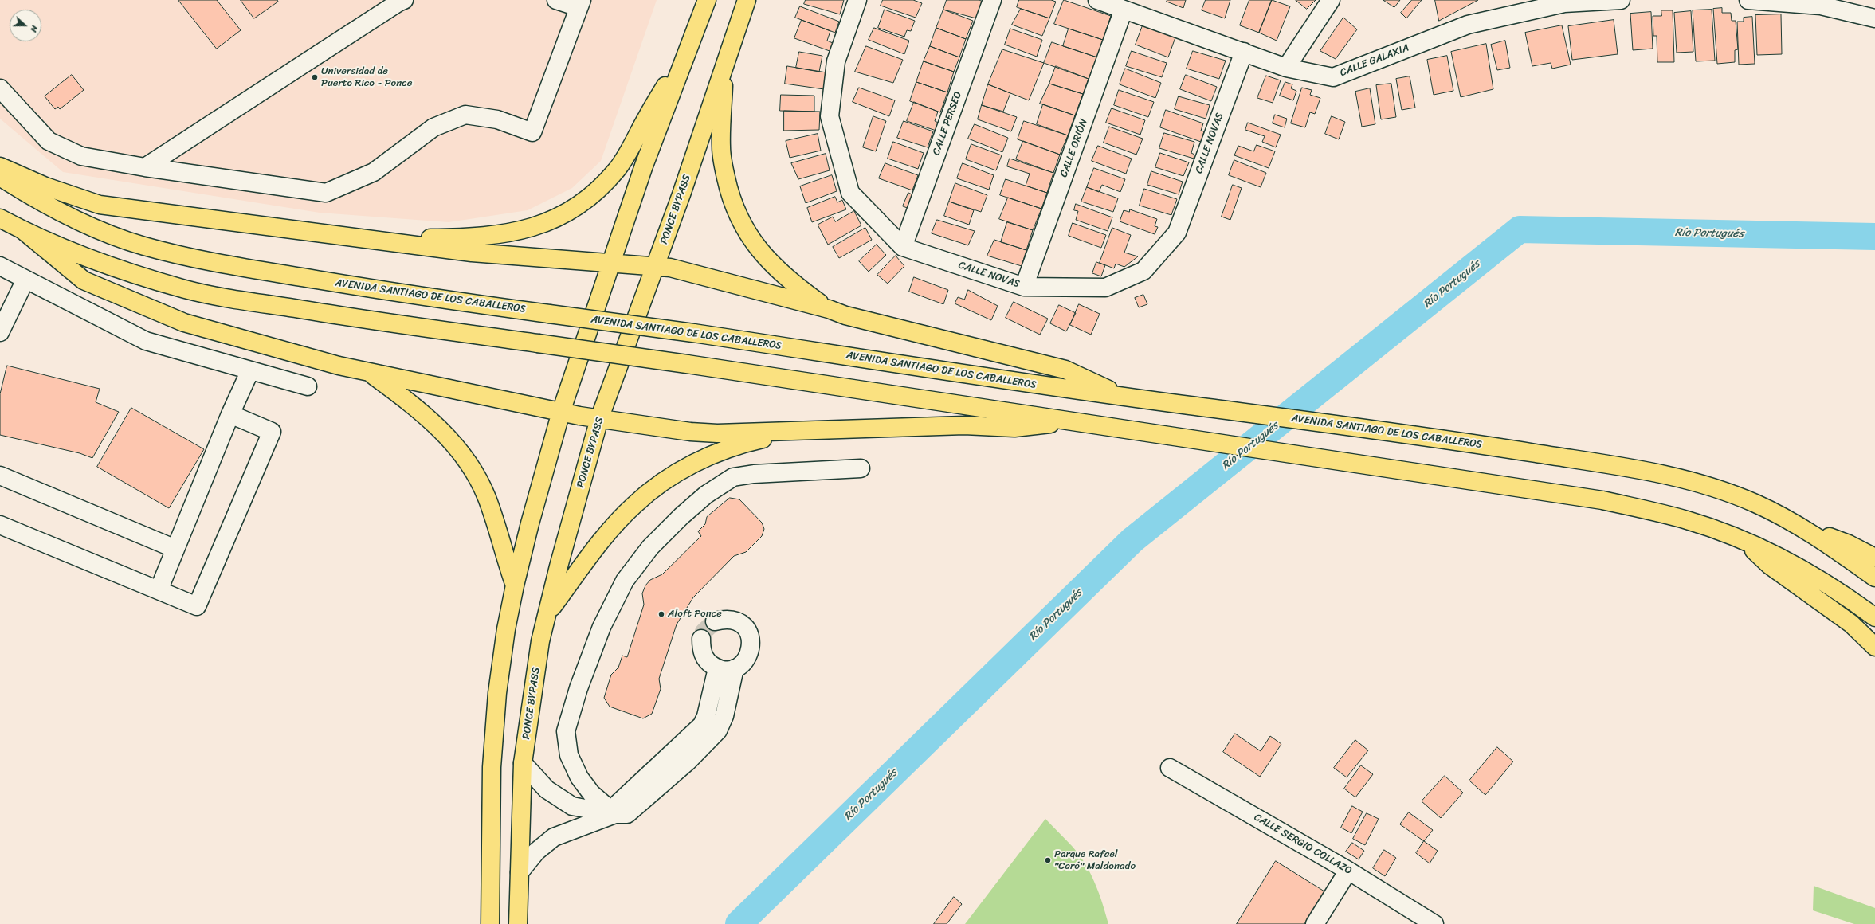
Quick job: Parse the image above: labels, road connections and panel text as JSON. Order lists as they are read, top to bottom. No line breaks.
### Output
{"streets":{"highway":["PONCE BYPASS","AVENIDA SANTIAGO DE LOS CABALLEROS"],"street":["CALLE GALAXIA","CALLE PERSEO","CALLE NOVAS","CALLE ORIÓN","CALLE SERGIO COLLAZO"]},"crossings":[["CALLE GALAXIA","CALLE NOVAS"],["CALLE GALAXIA","CALLE ORIÓN"],["CALLE PERSEO","CALLE NOVAS"],["CALLE NOVAS","CALLE ORIÓN"]],"water":["Río Portugués"],"places":["Universidad de Puerto Rico - Ponce","Aloft Ponce","Parque Rafael \"Caró\" Maldonado"],"north":"right"}
